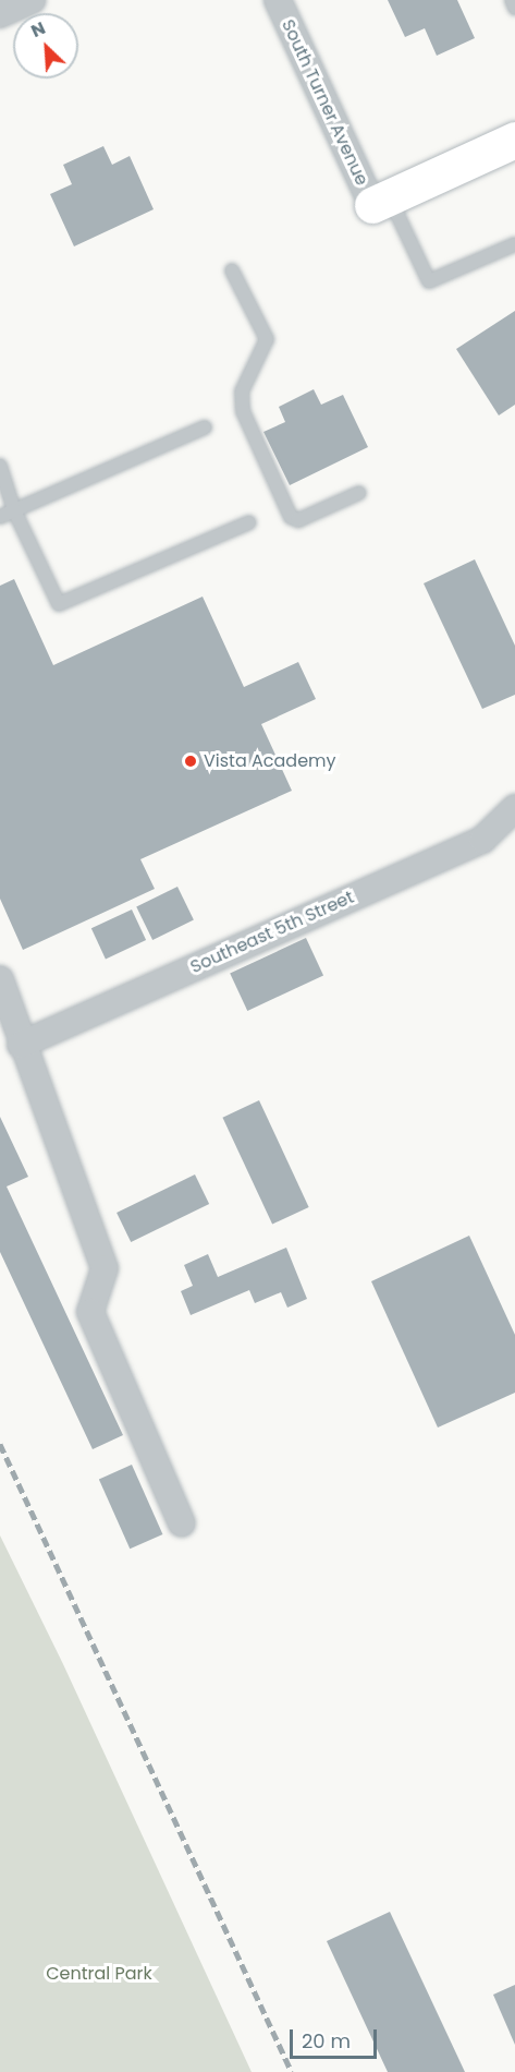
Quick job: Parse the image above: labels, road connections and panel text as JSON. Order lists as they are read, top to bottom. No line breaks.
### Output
{"streets":{"street":["South Turner Avenue","Southeast 5th Street"]},"parks":["Central Park"],"places":["Vista Academy"],"scale_bar":"20 m","north":"top left"}
